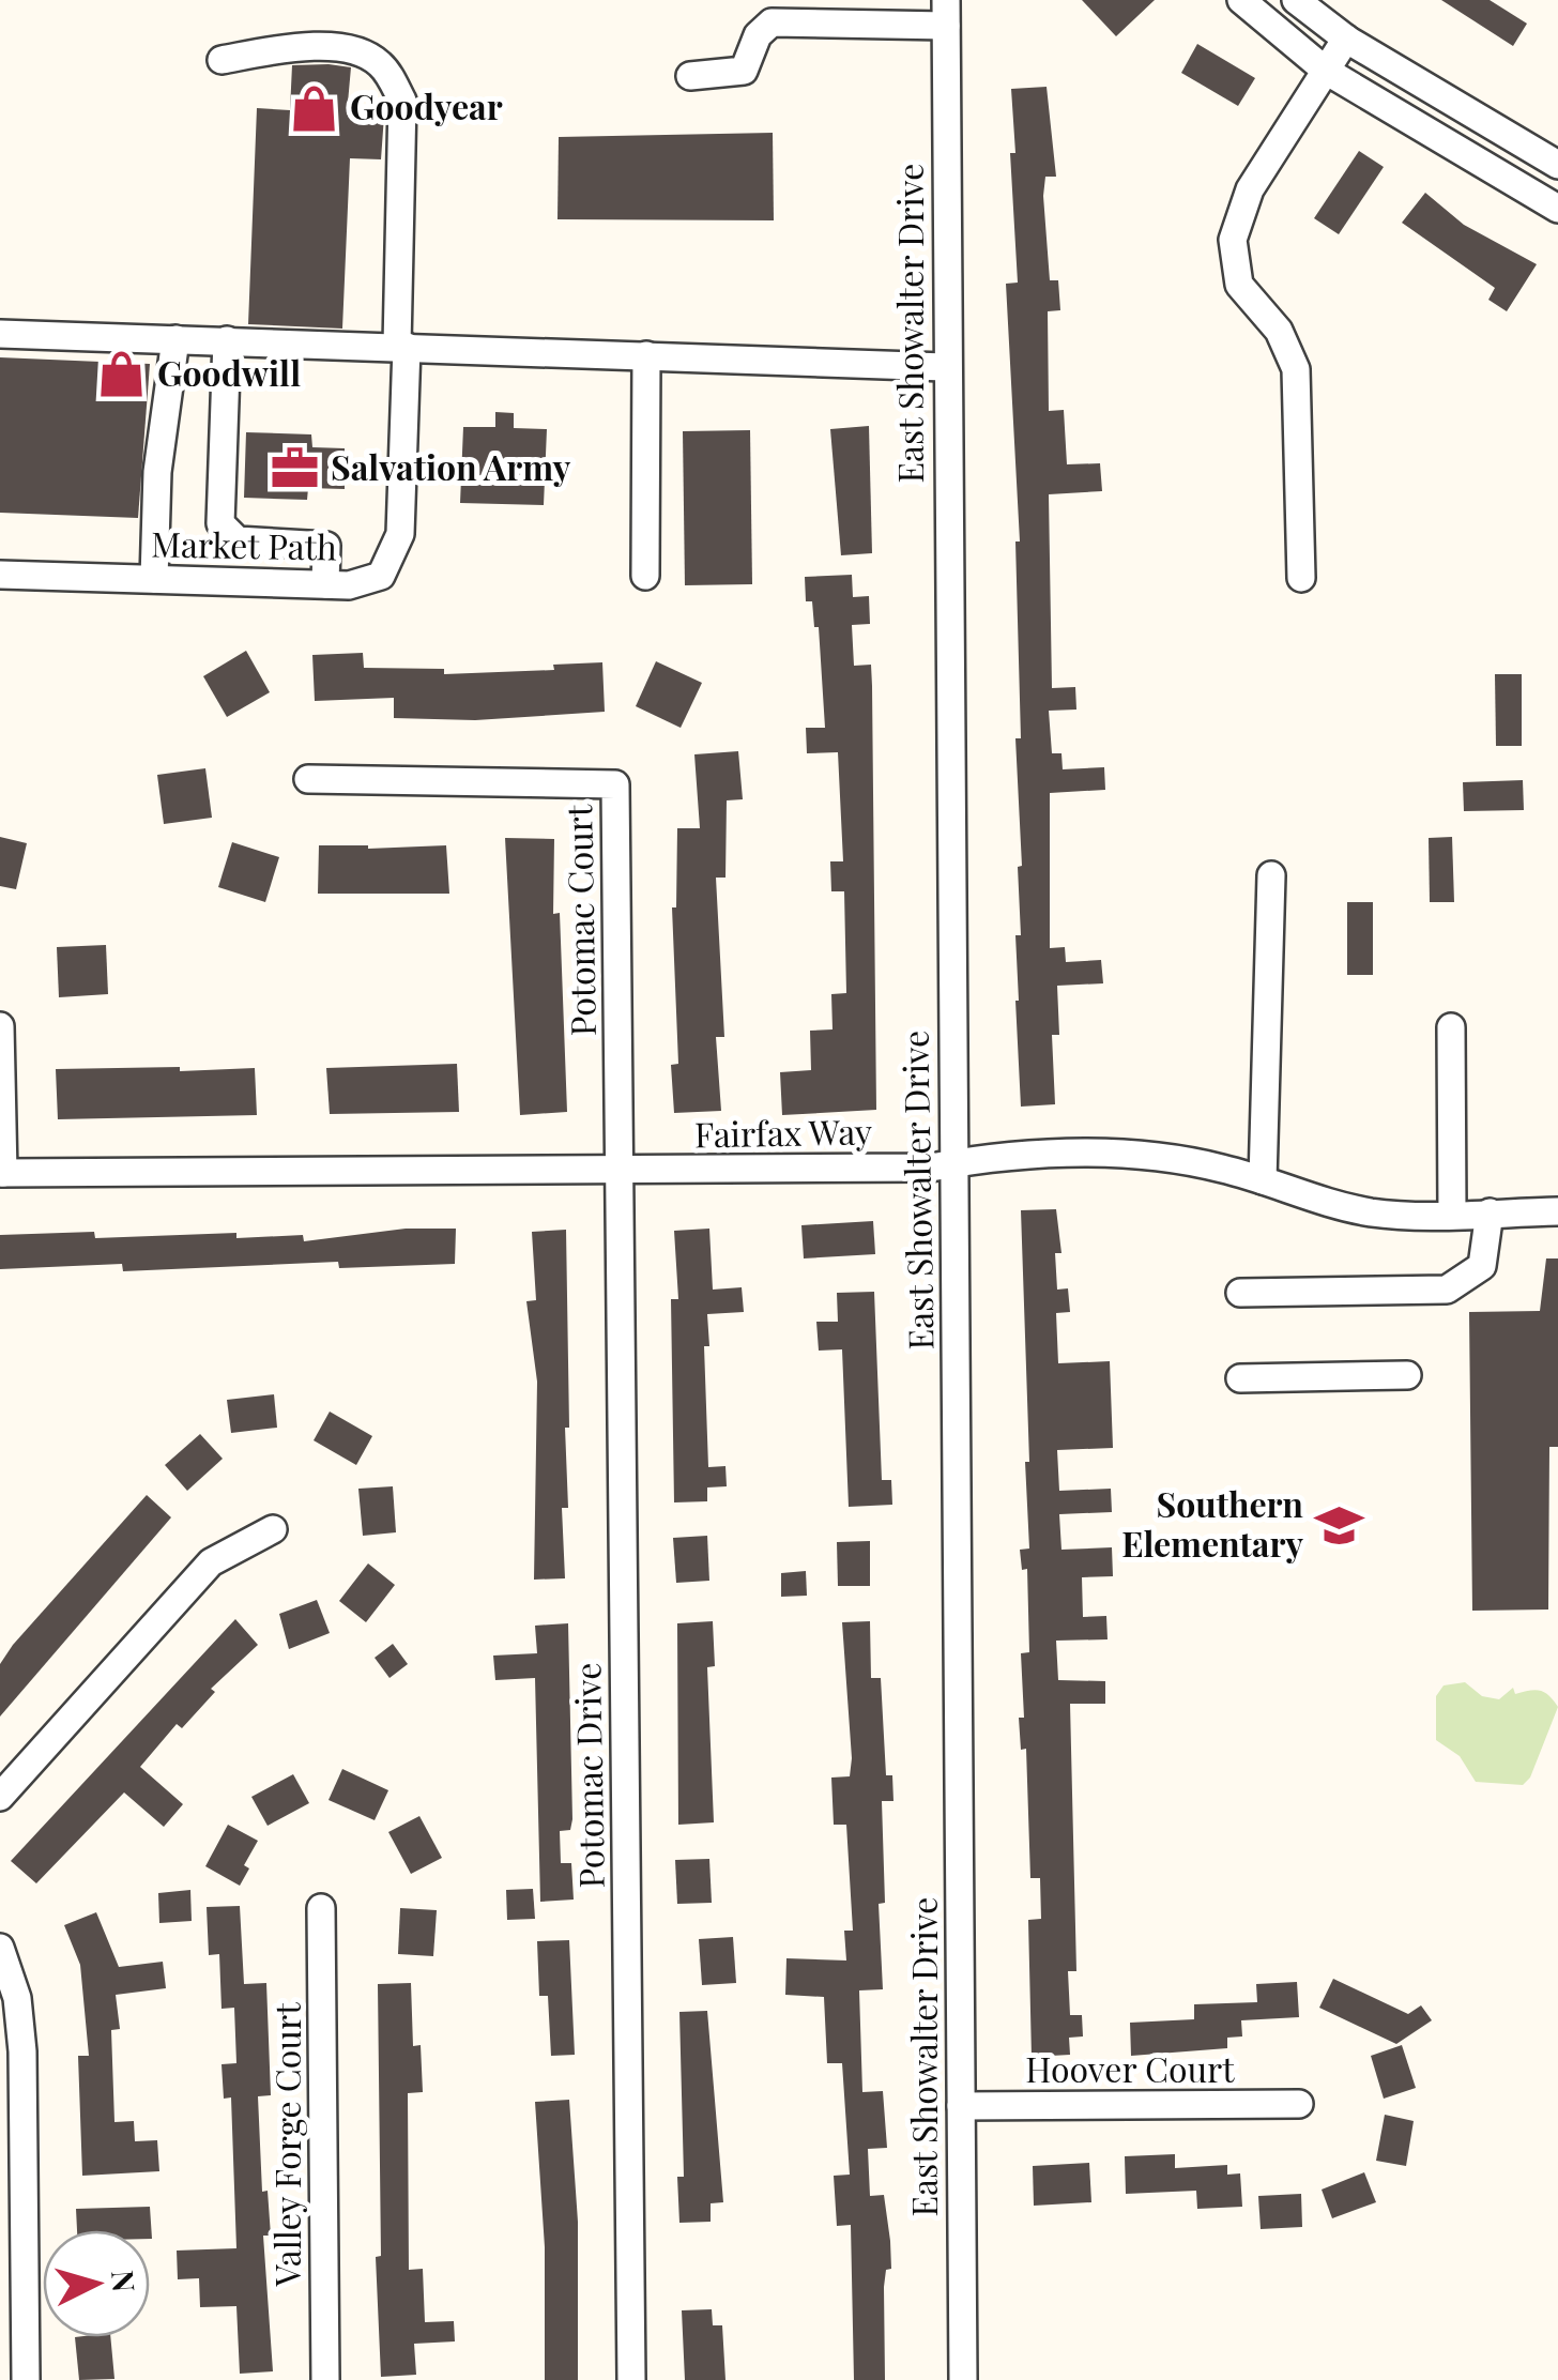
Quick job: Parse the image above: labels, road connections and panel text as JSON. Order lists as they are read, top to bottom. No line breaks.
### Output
{"streets":{"street":["East Showalter Drive","Market Path","Potomac Court","Fairfax Way","Potomac Drive","Hoover Court","Valley Forge Court"]},"crossings":[["East Showalter Drive","Fairfax Way"],["East Showalter Drive","Hoover Court"],["Potomac Court","Fairfax Way"],["Potomac Court","Potomac Drive"],["Fairfax Way","Potomac Drive"]],"places":{"shop":["Goodyear","Goodwill"],"office":["Salvation Army"],"school or university":["Southern Elementary"]},"north":"right"}
